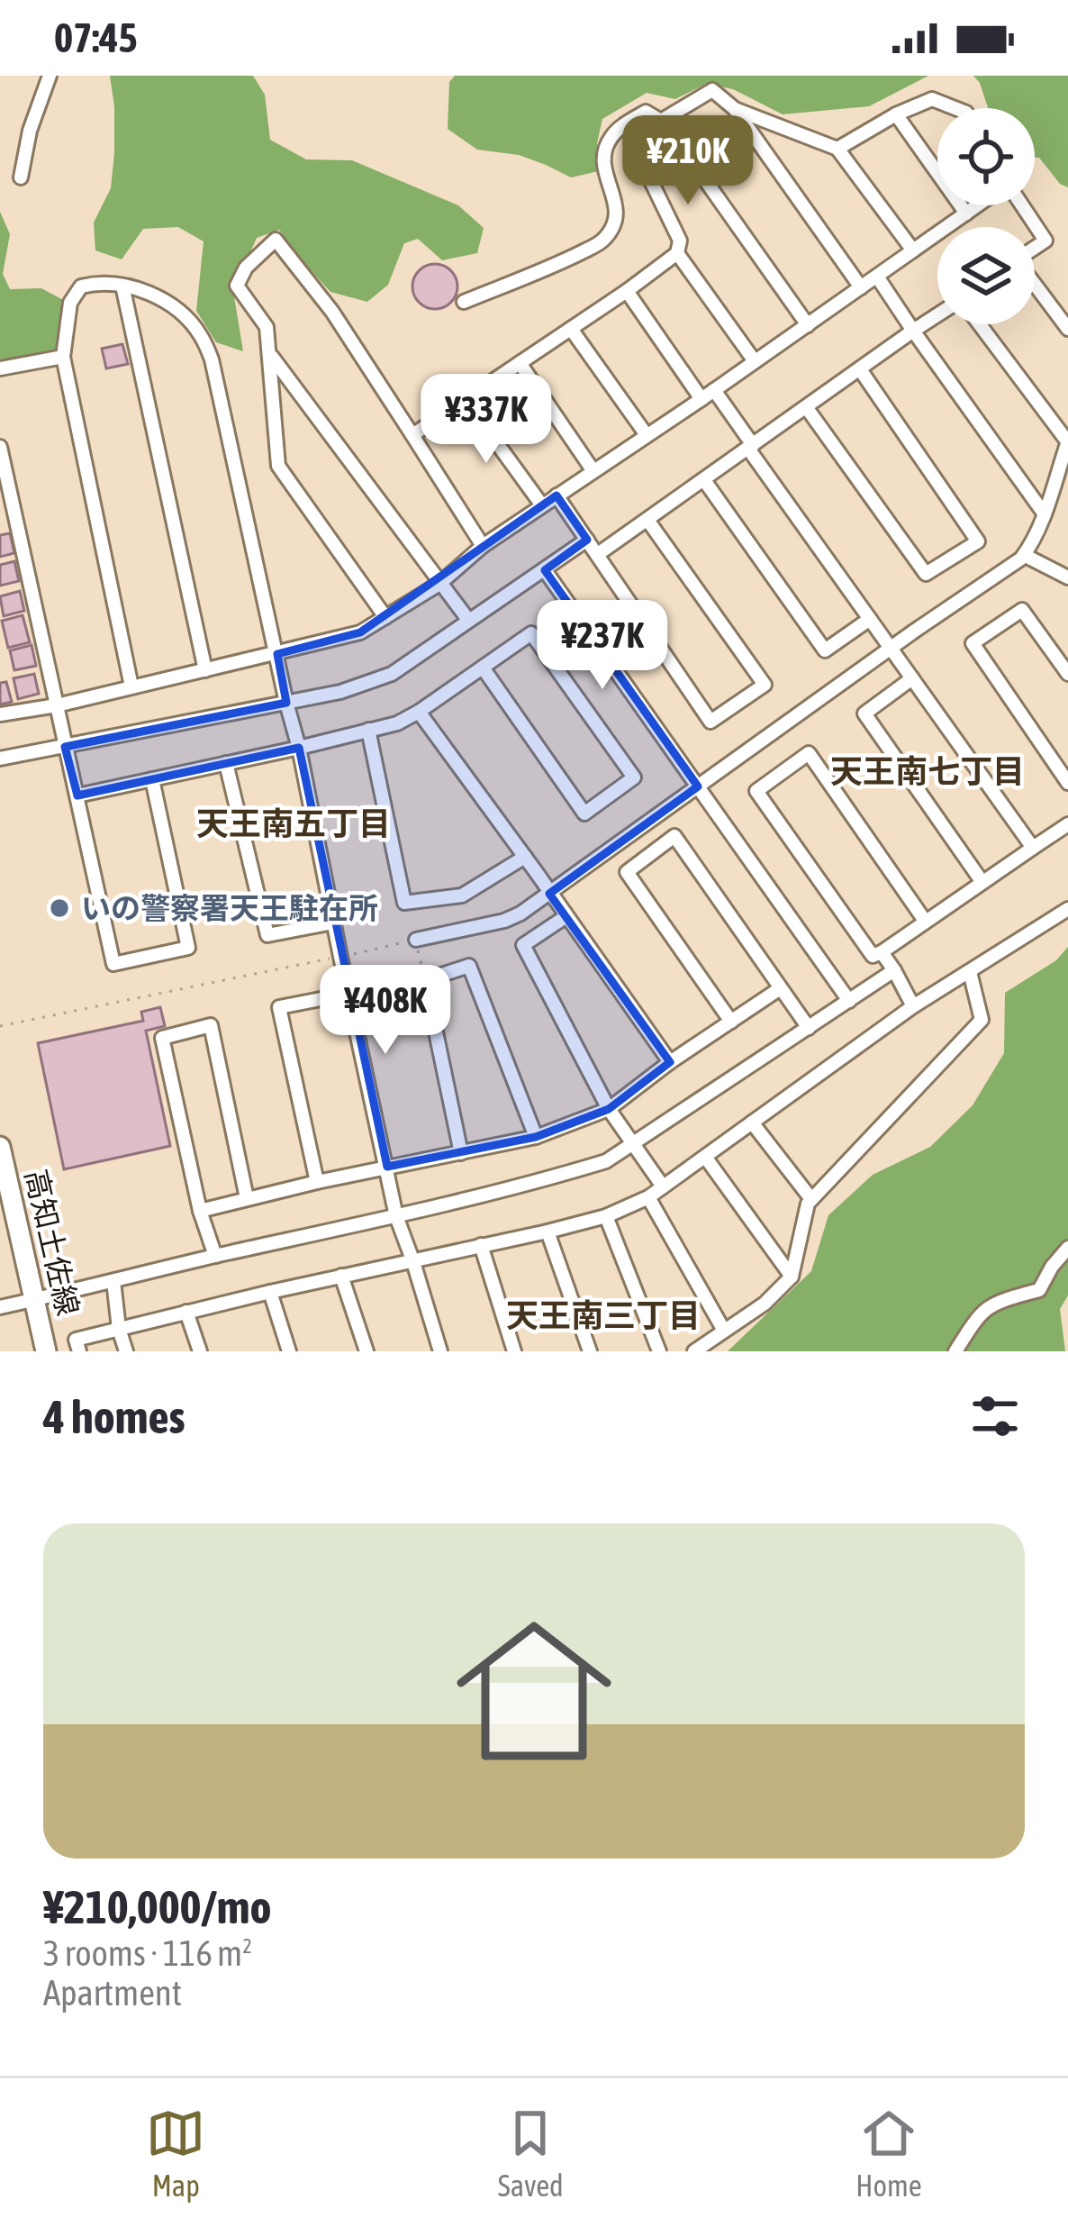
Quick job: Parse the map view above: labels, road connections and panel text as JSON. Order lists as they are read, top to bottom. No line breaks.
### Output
{"streets":{"main road":["高知土佐線"]},"districts":["天王南七丁目","天王南五丁目","天王南三丁目"],"places":["いの警察署天王駐在所"],"page":{"status":"07:45","price":["¥210K","¥337K","¥237K","¥408K"],"heading":"4 homes","list":[{"name":"¥210,000/mo","note":"3 rooms · 116 m² · Apartment"}],"tabs":["Map","Saved","Home"]}}
